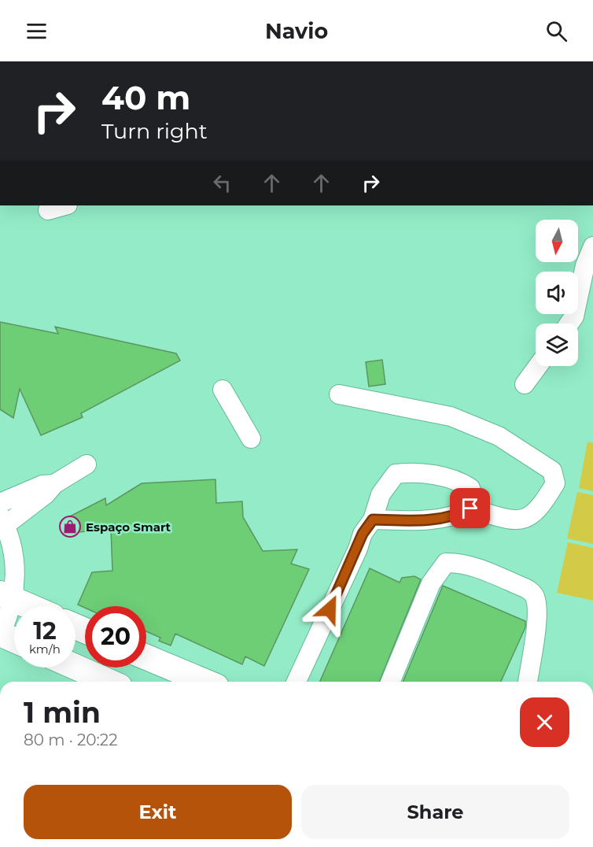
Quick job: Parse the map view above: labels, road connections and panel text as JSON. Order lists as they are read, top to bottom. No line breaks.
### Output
{"places":{"shop":["Espaço Smart"]},"north":"bottom","page":{"header":"Navio","turn":["40 m","Turn right"],"speed":"12 km/h","limit":"20","heading":["1 min","80 m · 20:22"],"buttons":["Exit","Share"]}}
